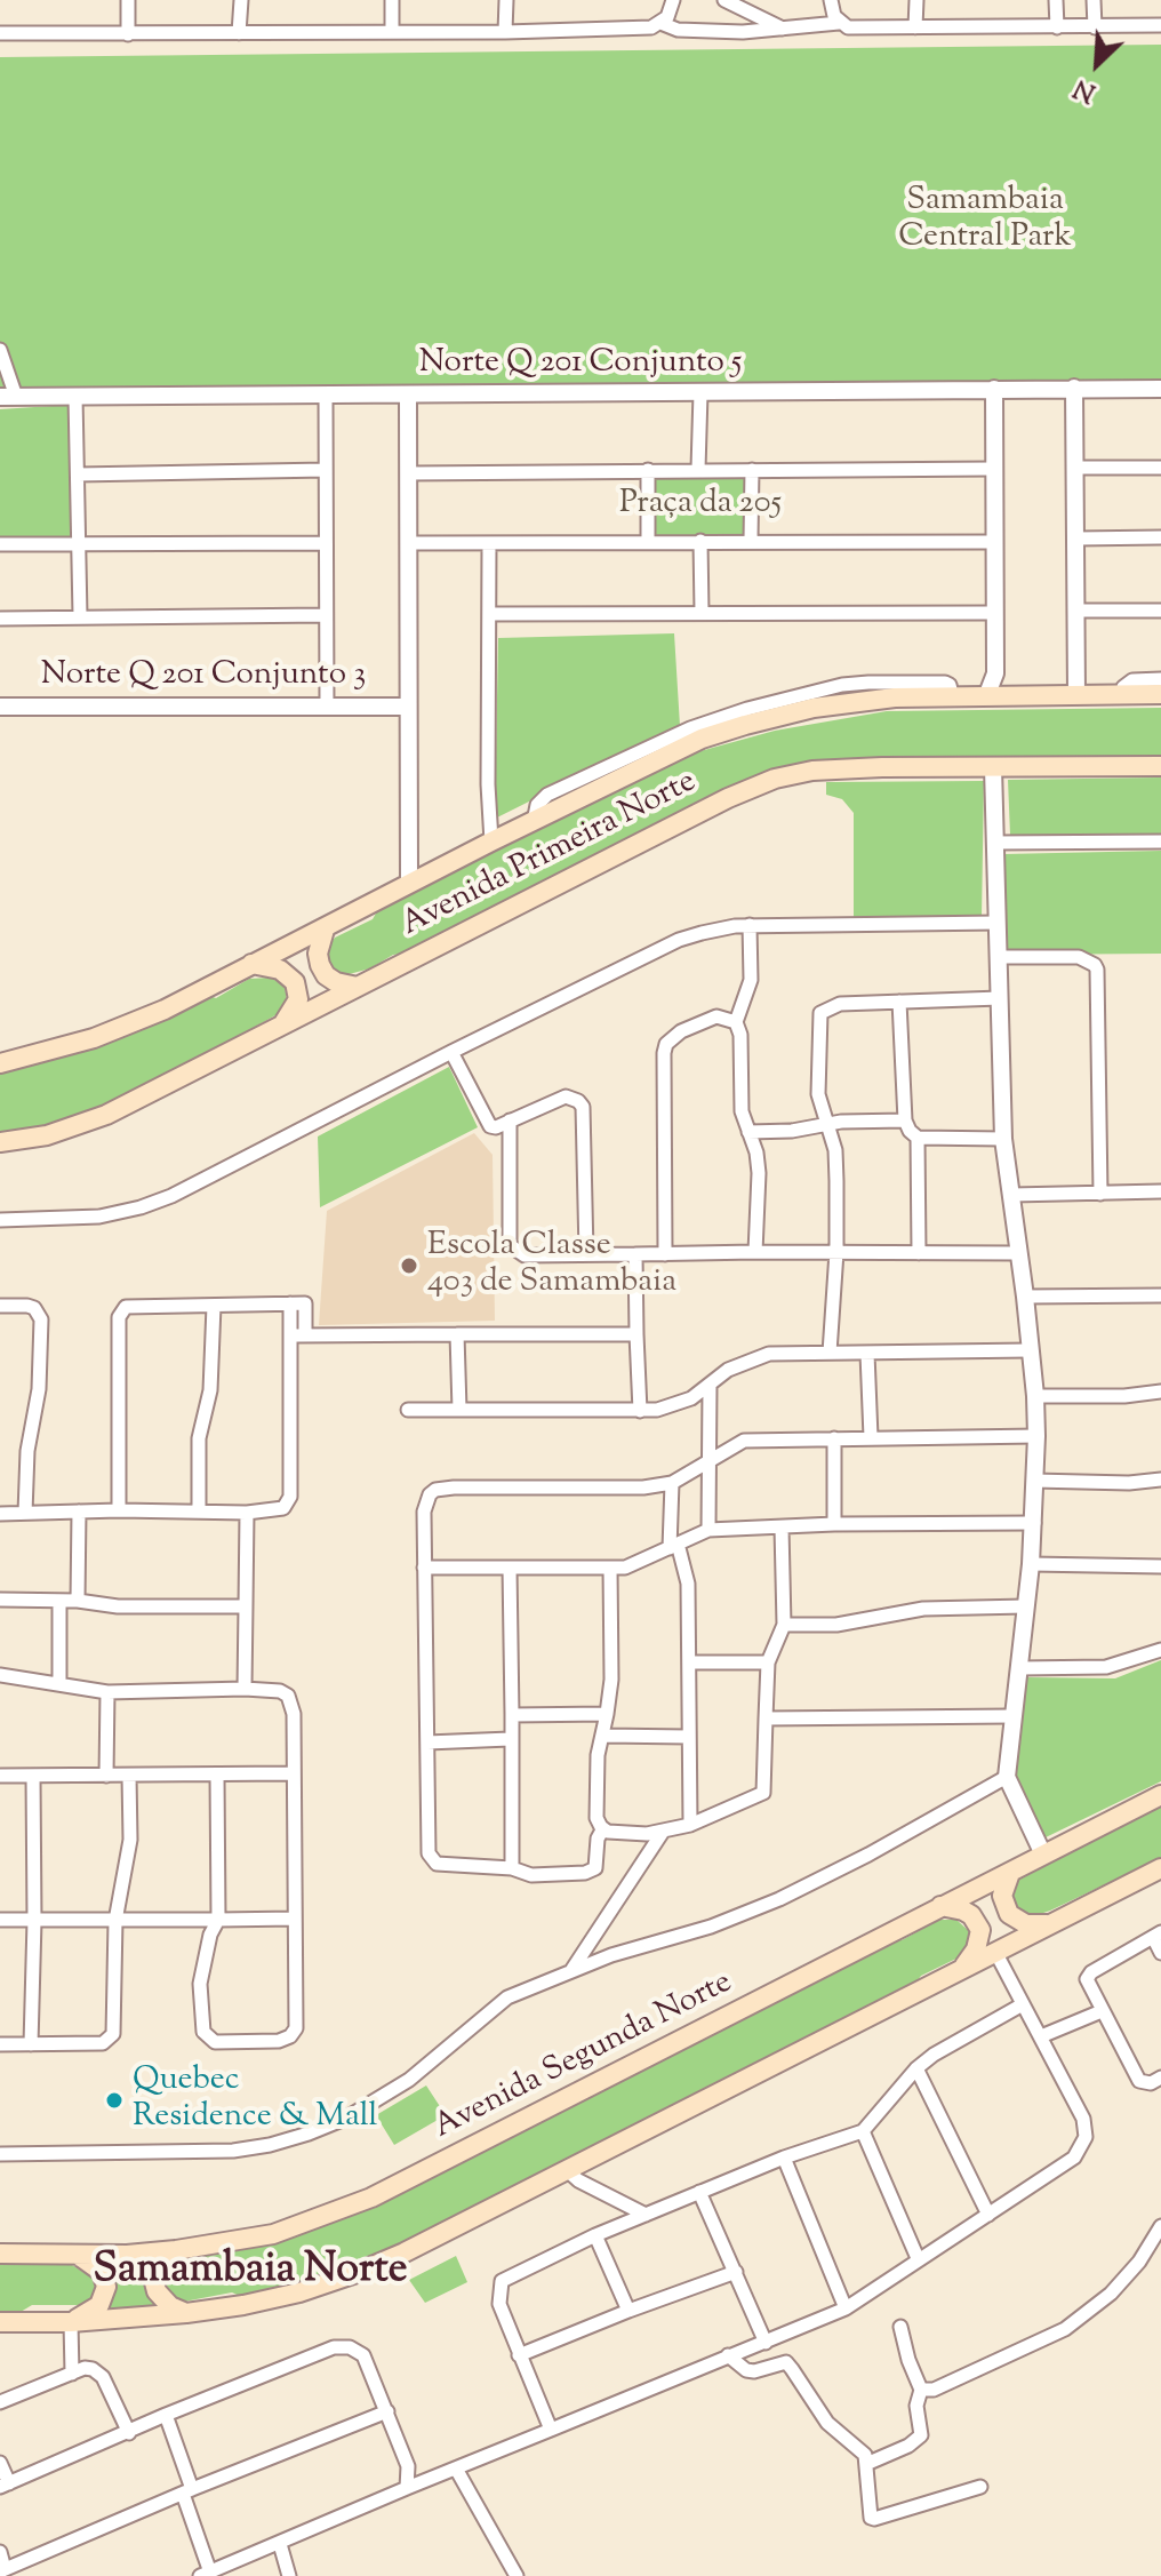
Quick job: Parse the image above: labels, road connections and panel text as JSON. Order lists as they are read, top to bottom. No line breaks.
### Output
{"streets":{"main road":["Avenida Primeira Norte","Avenida Segunda Norte"],"street":["Norte Q 201 Conjunto 5","Norte Q 201 Conjunto 3"]},"districts":["Samambaia Norte"],"parks":["Samambaia Central Park","Praça da 205"],"places":["Escola Classe 403 de Samambaia","Quebec Residence & Mall"],"north":"bottom left"}
